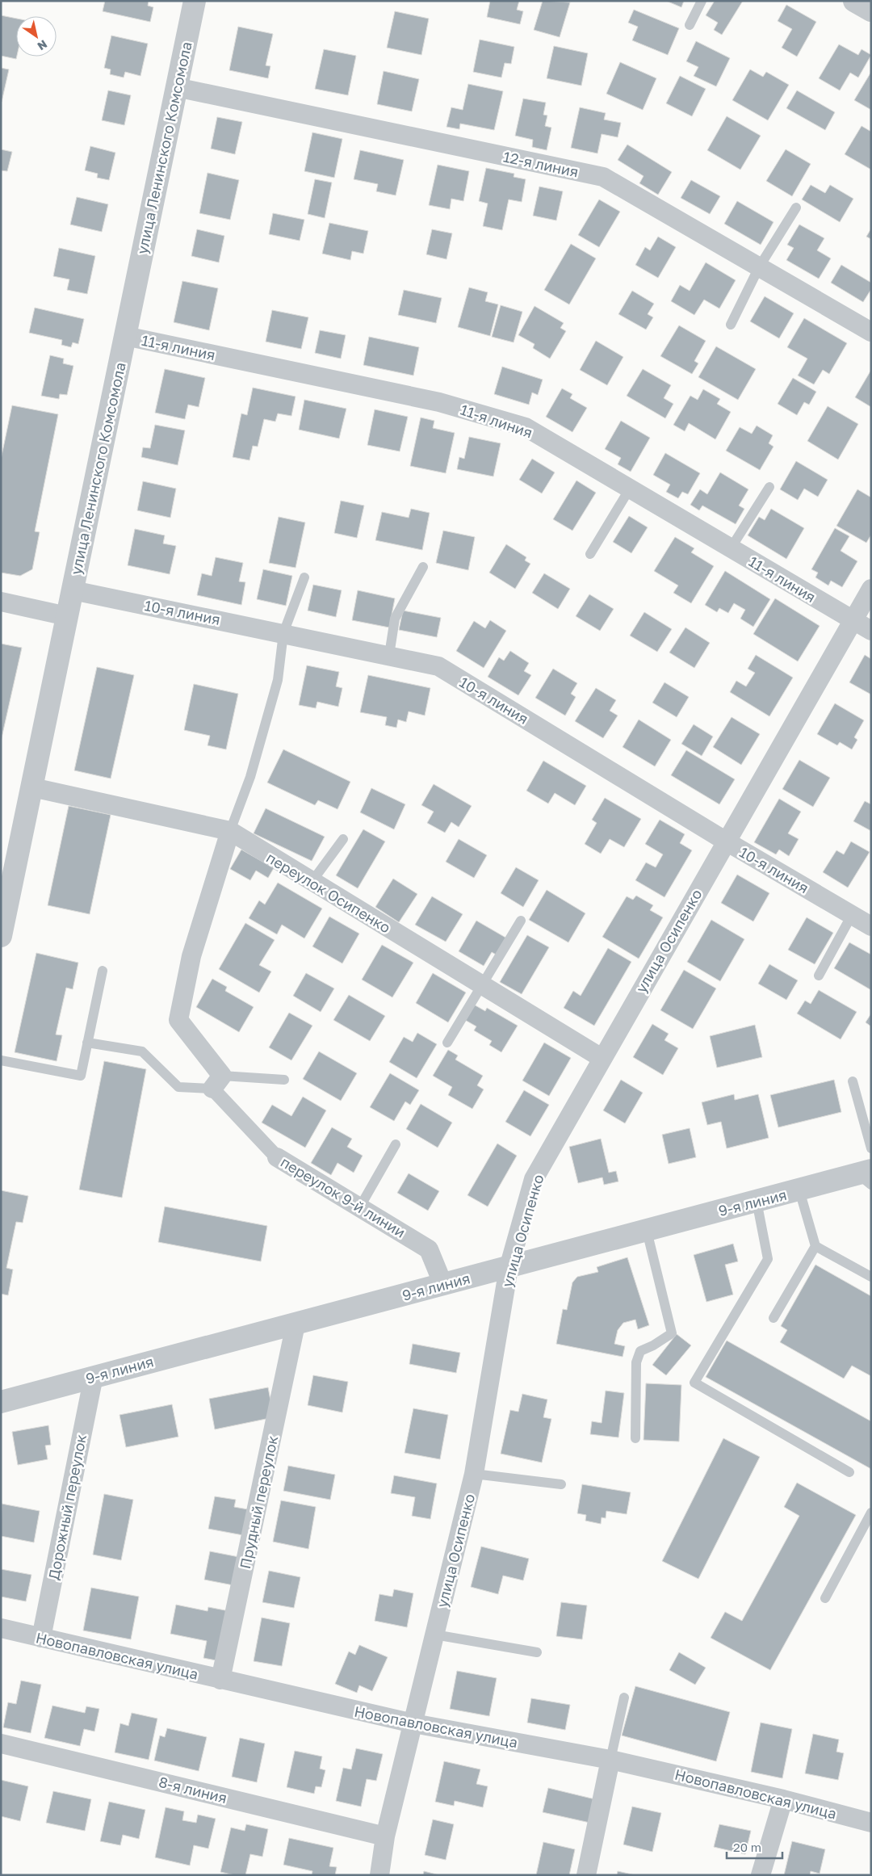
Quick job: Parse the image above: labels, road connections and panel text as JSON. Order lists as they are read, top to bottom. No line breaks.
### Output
{"streets":{"street":["улица Ленинского Комсомола","12-я линия","11-я линия","10-я линия","переулок Осипенко","улица Осипенко","переулок 9-й линии","9-я линия","Прудный переулок","Дорожный переулок","Новопавловская улица","8-я линия"]},"crossings":[["улица Ленинского Комсомола","12-я линия"],["улица Ленинского Комсомола","11-я линия"],["улица Ленинского Комсомола","10-я линия"],["улица Ленинского Комсомола","переулок Осипенко"],["11-я линия","улица Осипенко"],["10-я линия","улица Осипенко"],["переулок Осипенко","улица Осипенко"],["переулок Осипенко","переулок 9-й линии"],["улица Осипенко","9-я линия"],["улица Осипенко","Новопавловская улица"],["улица Осипенко","8-я линия"],["переулок 9-й линии","9-я линия"],["9-я линия","Прудный переулок"],["9-я линия","Дорожный переулок"],["Прудный переулок","Новопавловская улица"],["Дорожный переулок","Новопавловская улица"]],"scale_bar":"20 m","north":"bottom right"}
